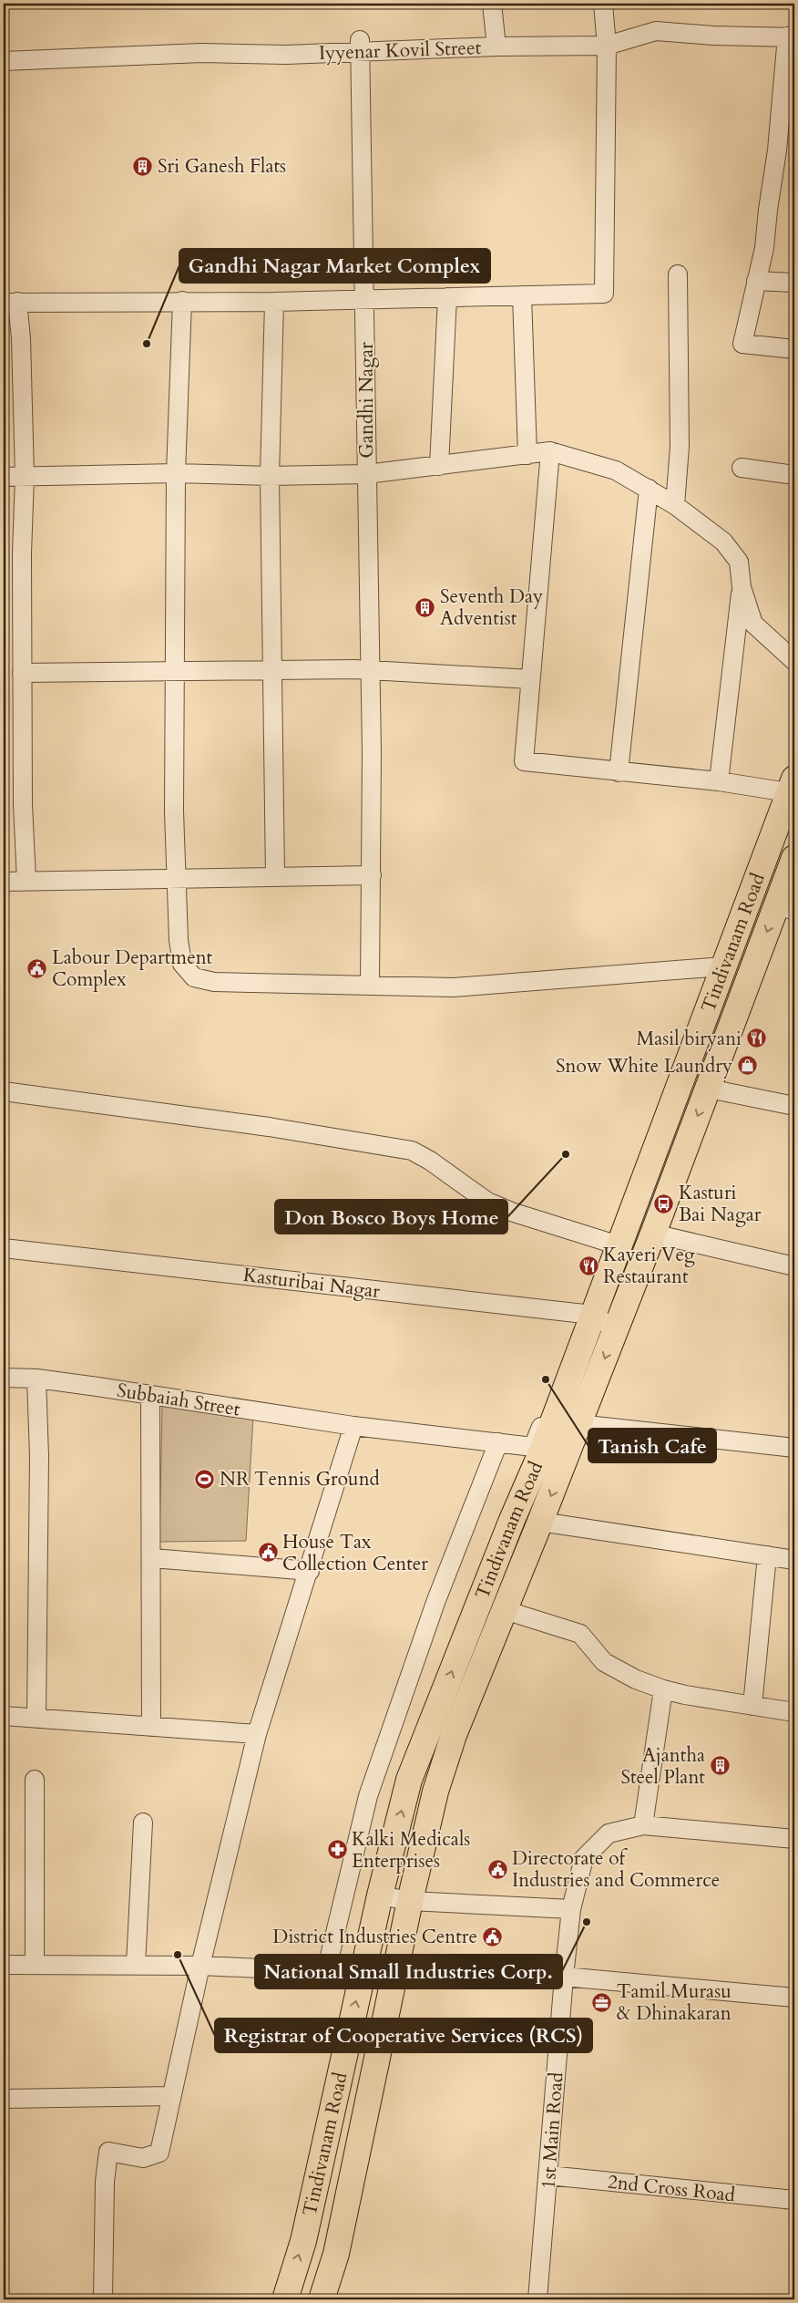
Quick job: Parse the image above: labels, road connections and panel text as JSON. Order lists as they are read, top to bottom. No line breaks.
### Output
{"streets":{"highway":["Tindivanam Road"],"street":["Iyyenar Kovil Street","Gandhi Nagar","Kasturibai Nagar","Subbaiah Street","1st Main Road","2nd Cross Road"]},"crossings":[["Iyyenar Kovil Street","Gandhi Nagar"],["Tindivanam Road","Kasturibai Nagar"],["Tindivanam Road","Subbaiah Street"],["Kasturibai Nagar","Subbaiah Street"],["1st Main Road","2nd Cross Road"]],"places":{"building":["Sri Ganesh Flats","Seventh Day Adventist","Ajantha Steel Plant"],"other":["Gandhi Nagar Market Complex","Don Bosco Boys Home","Tanish Cafe","National Small Industries Corp.","Registrar of Cooperative Services (RCS)"],"public building":["Labour Department Complex","House Tax Collection Center","Directorate of Industries and Commerce","District Industries Centre"],"restaurant":["Masil biryani","Kaveri Veg Restaurant"],"shop":["Snow White Laundry"],"bus stop":["Kasturi Bai Nagar"],"sports":["NR Tennis Ground"],"pharmacy":["Kalki Medicals Enterprises"],"office":["Tamil Murasu & Dhinakaran"]}}
